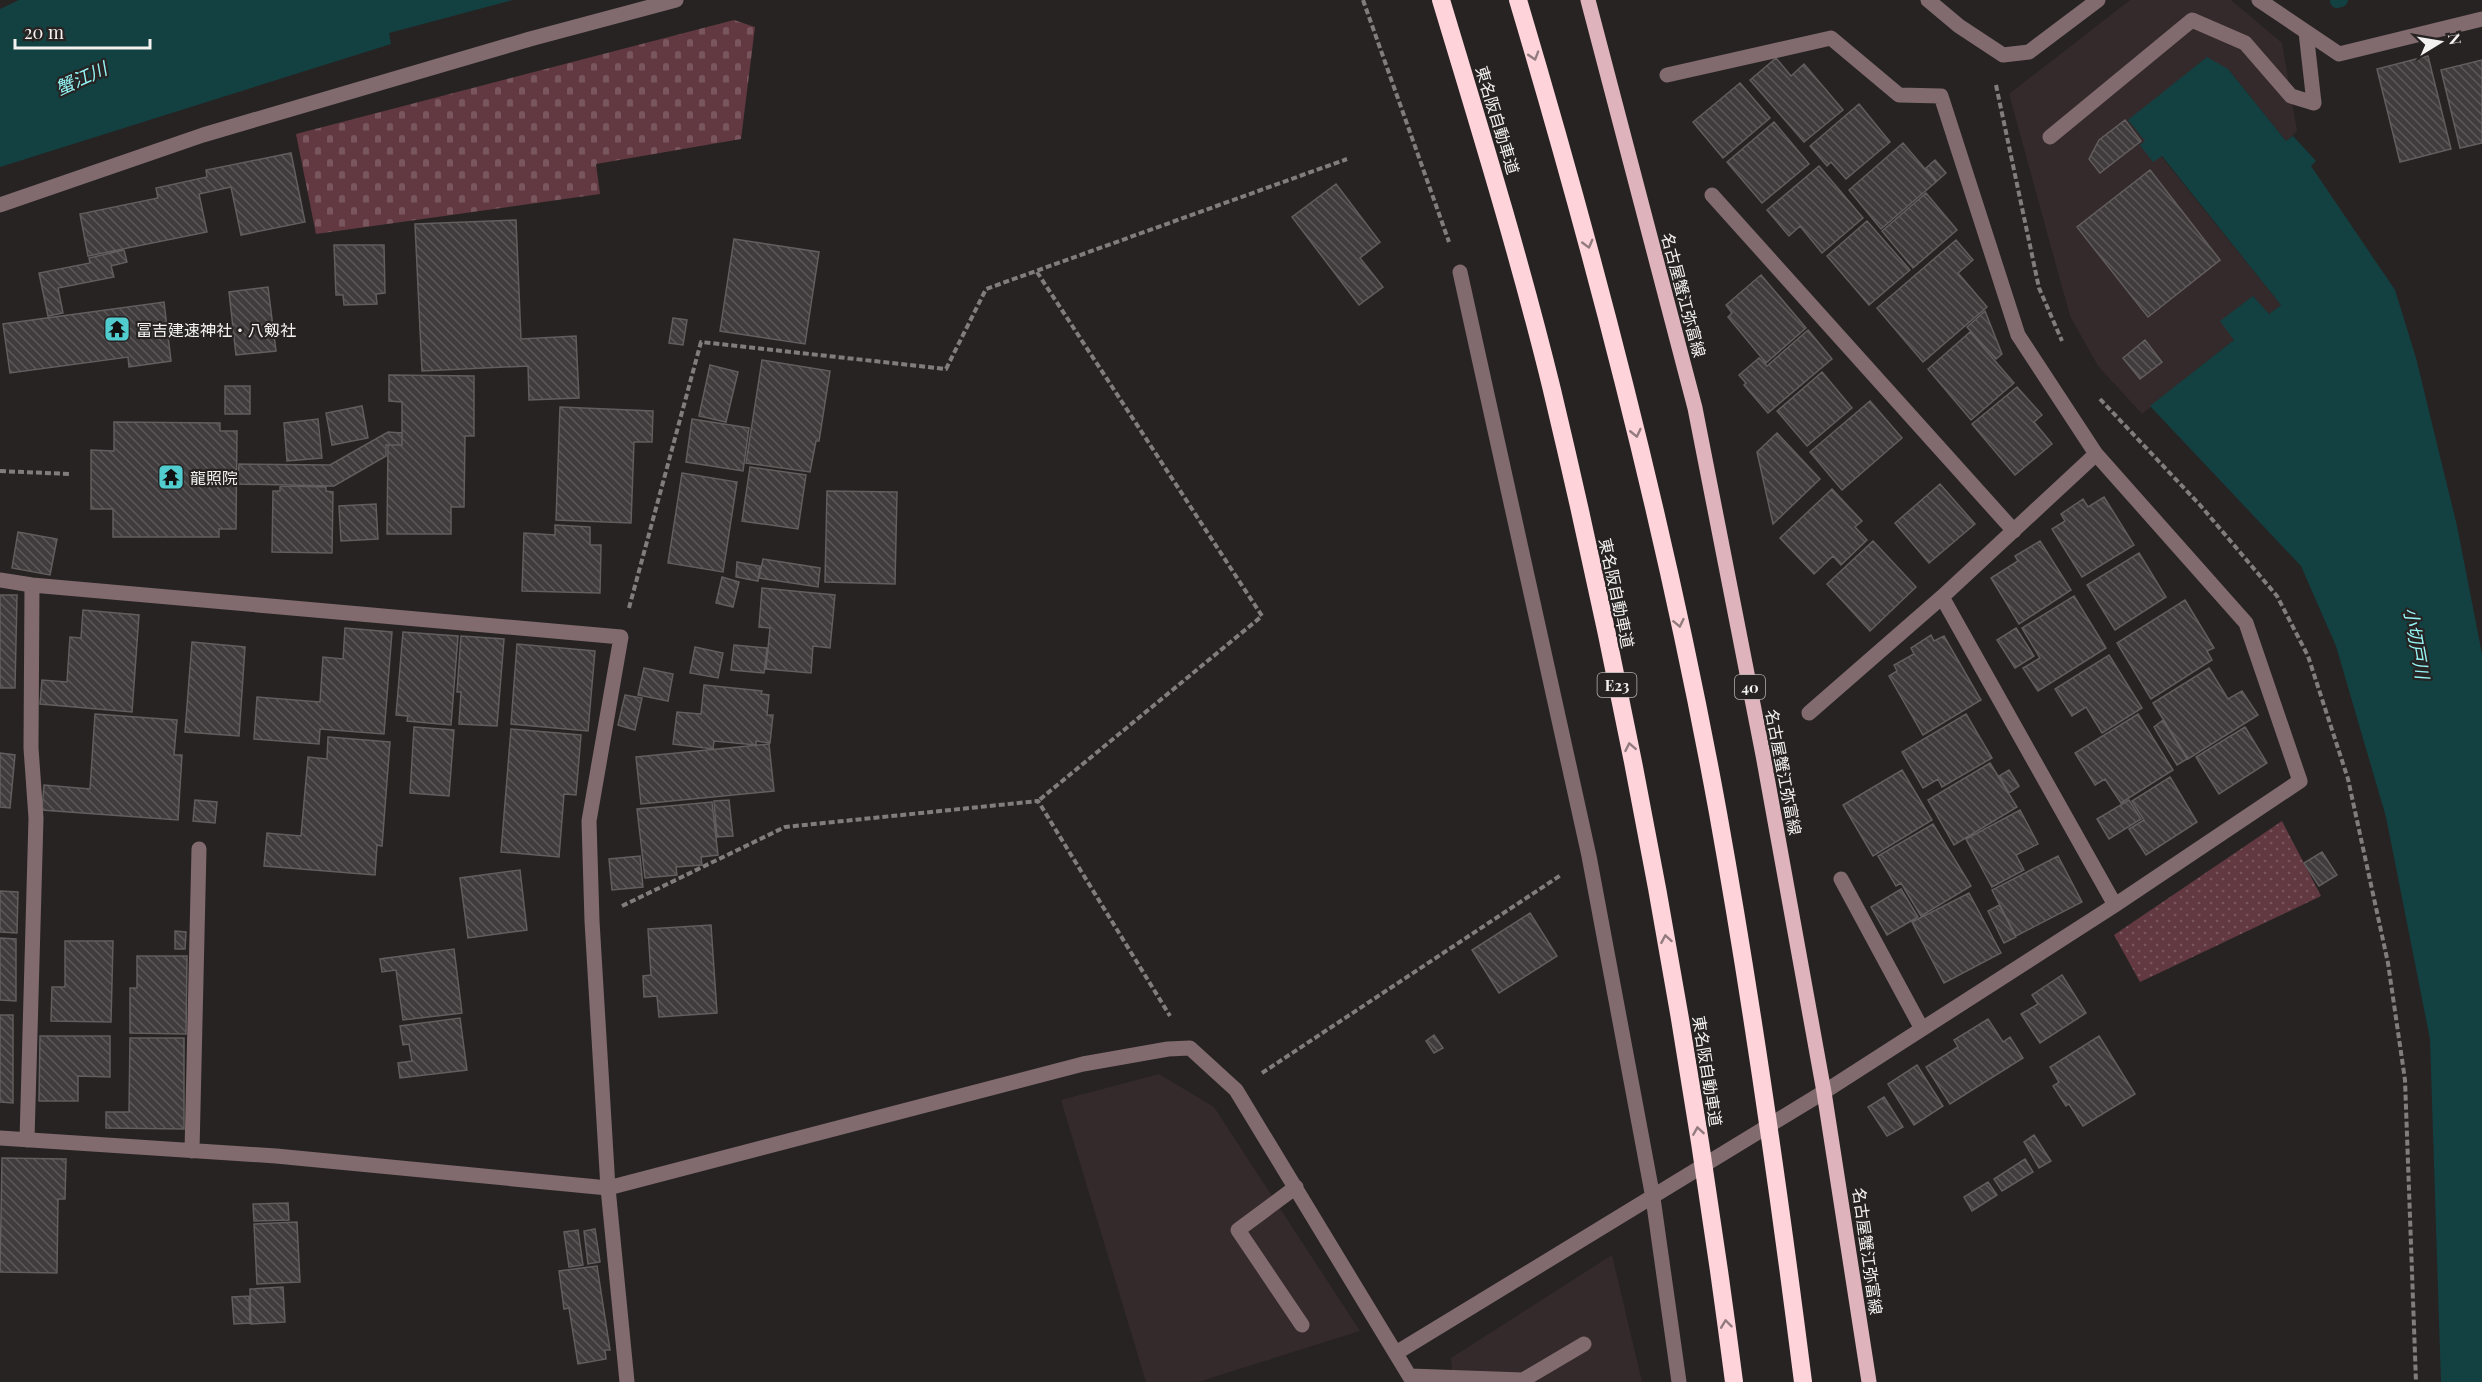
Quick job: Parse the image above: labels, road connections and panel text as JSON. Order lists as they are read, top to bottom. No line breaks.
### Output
{"streets":{"highway":["東名阪自動車道","E23"],"main road":["名古屋蟹江弥富線","40"]},"water":["蟹江川","小切戸川"],"places":{"temple":["冨吉建速神社・八剱社","龍照院"]},"scale_bar":"20 m","north":"right"}
